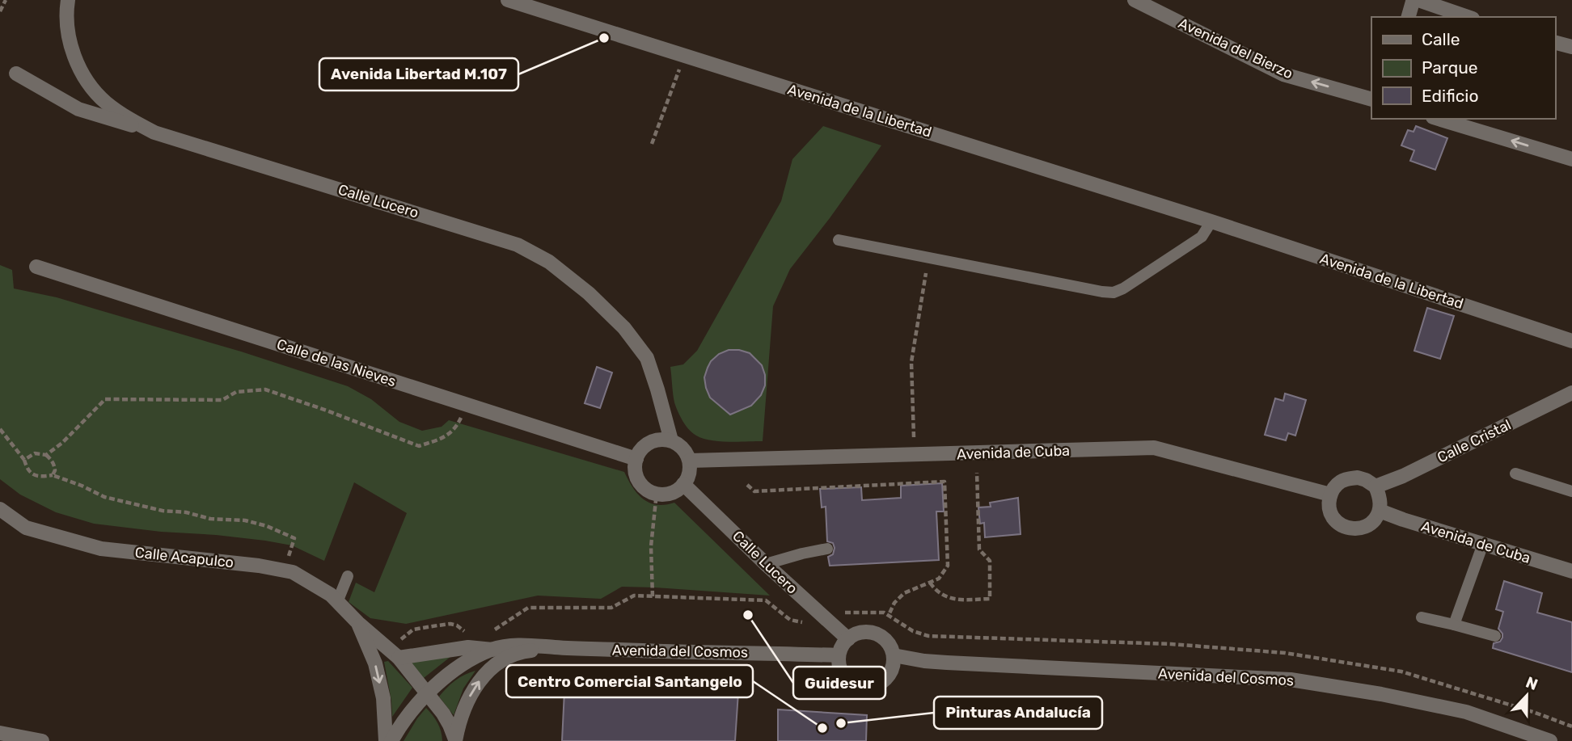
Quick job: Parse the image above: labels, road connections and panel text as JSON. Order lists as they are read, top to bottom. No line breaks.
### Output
{"streets":{"street":["Avenida del Bierzo","Avenida de la Libertad","Calle Lucero","Calle de las Nieves","Calle Cristal","Avenida de Cuba","Calle Acapulco","Avenida del Cosmos"]},"crossings":[["Calle Lucero","Calle de las Nieves"],["Calle Lucero","Avenida de Cuba"],["Calle Lucero","Avenida del Cosmos"],["Calle de las Nieves","Avenida de Cuba"],["Calle Cristal","Avenida de Cuba"]],"one_way":["Avenida del Bierzo"],"places":["Avenida Libertad M.107","Guidesur","Pinturas Andalucía","Centro Comercial Santangelo"],"legend":["Calle","Parque","Edificio"],"north":"top"}
